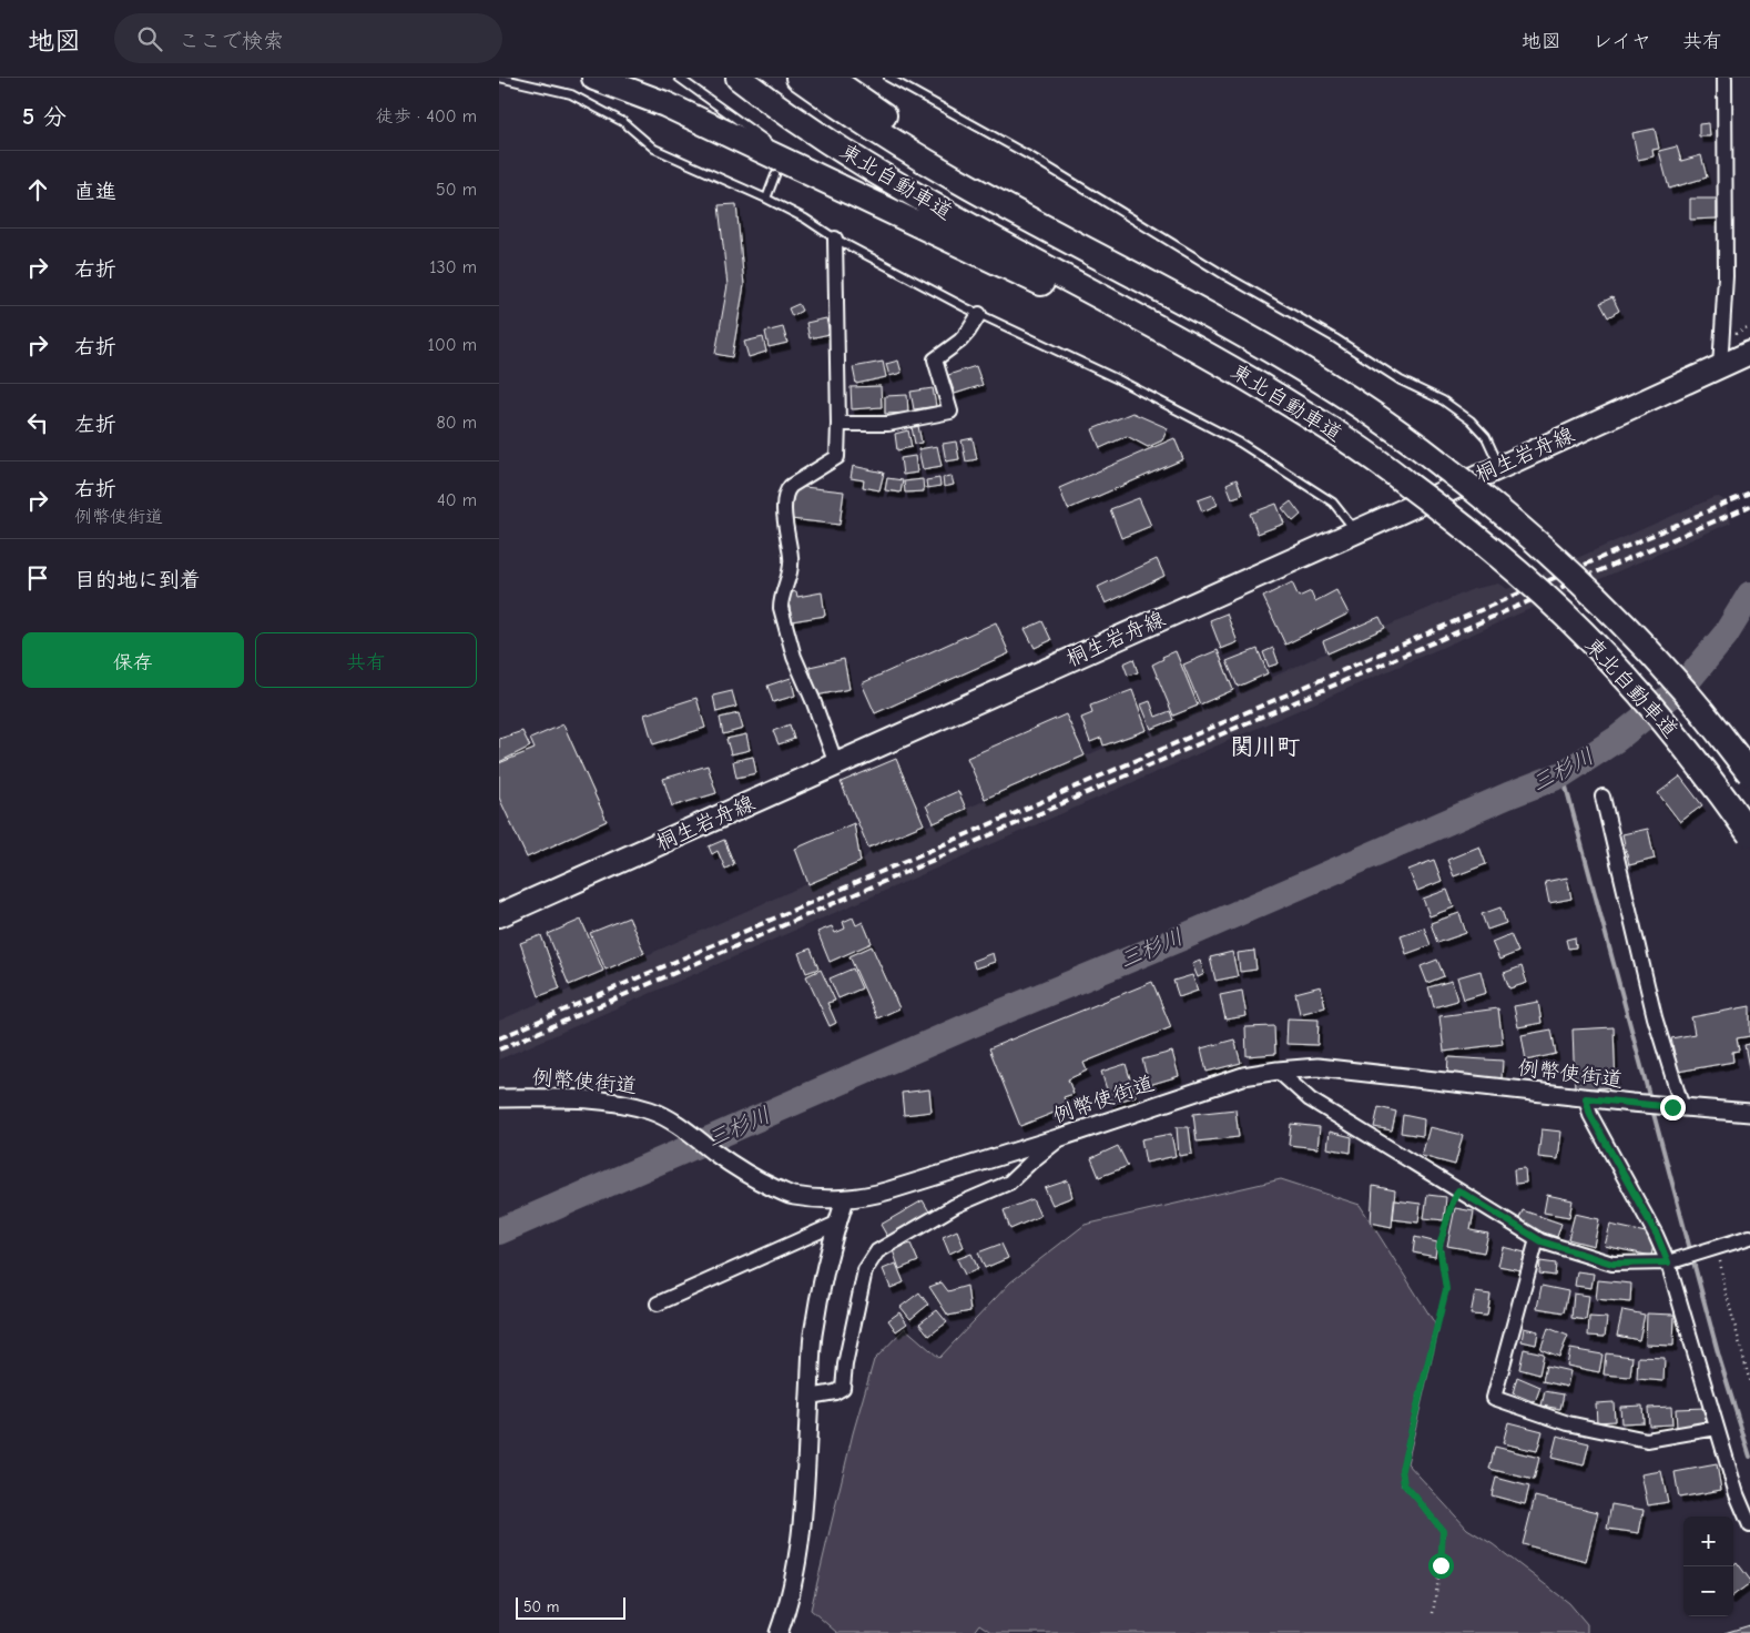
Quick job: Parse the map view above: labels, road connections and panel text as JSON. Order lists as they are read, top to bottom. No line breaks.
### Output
{"streets":{"highway":["東北自動車道"],"main road":["桐生岩舟線"],"street":["例幣使街道"]},"districts":["関川町"],"water":["三杉川"],"scale_bar":"50 m","page":{"header":"地図","search":"ここで検索","nav":["地図","レイヤ","共有"],"heading":["5 分","徒歩 · 400 m"],"list":[["直進","50 m"],["右折","130 m"],["右折","100 m"],["左折","80 m"],["右折","例幣使街道","40 m"],"目的地に到着"],"buttons":["保存","共有"],"map_buttons":["+","−"],"scale":"50 m"}}
